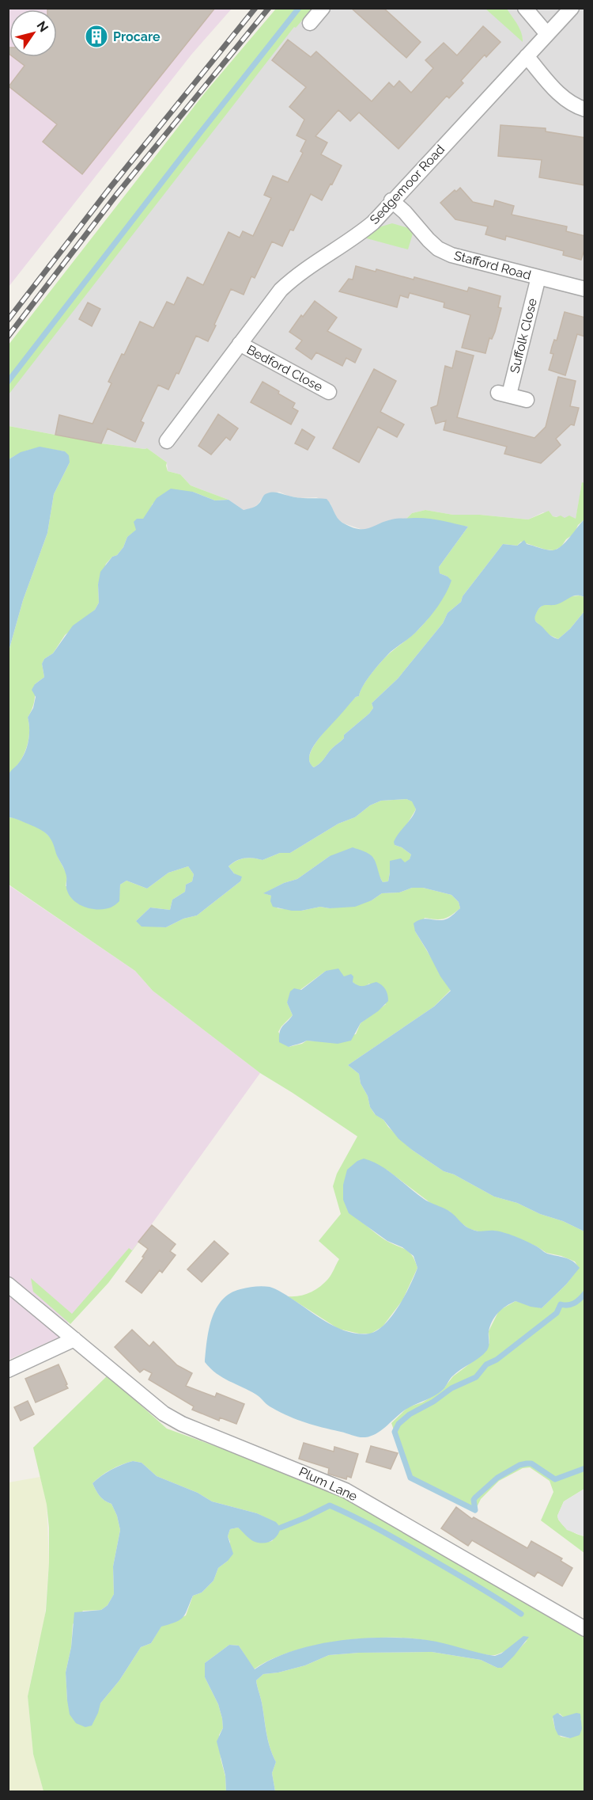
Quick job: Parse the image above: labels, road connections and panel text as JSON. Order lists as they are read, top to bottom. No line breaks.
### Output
{"streets":{"street":["Sedgemoor Road","Stafford Road","Suffolk Close","Bedford Close","Plum Lane"]},"crossings":[["Sedgemoor Road","Stafford Road"],["Sedgemoor Road","Bedford Close"],["Stafford Road","Suffolk Close"]],"places":{"building":["Procare"]},"north":"top right"}
